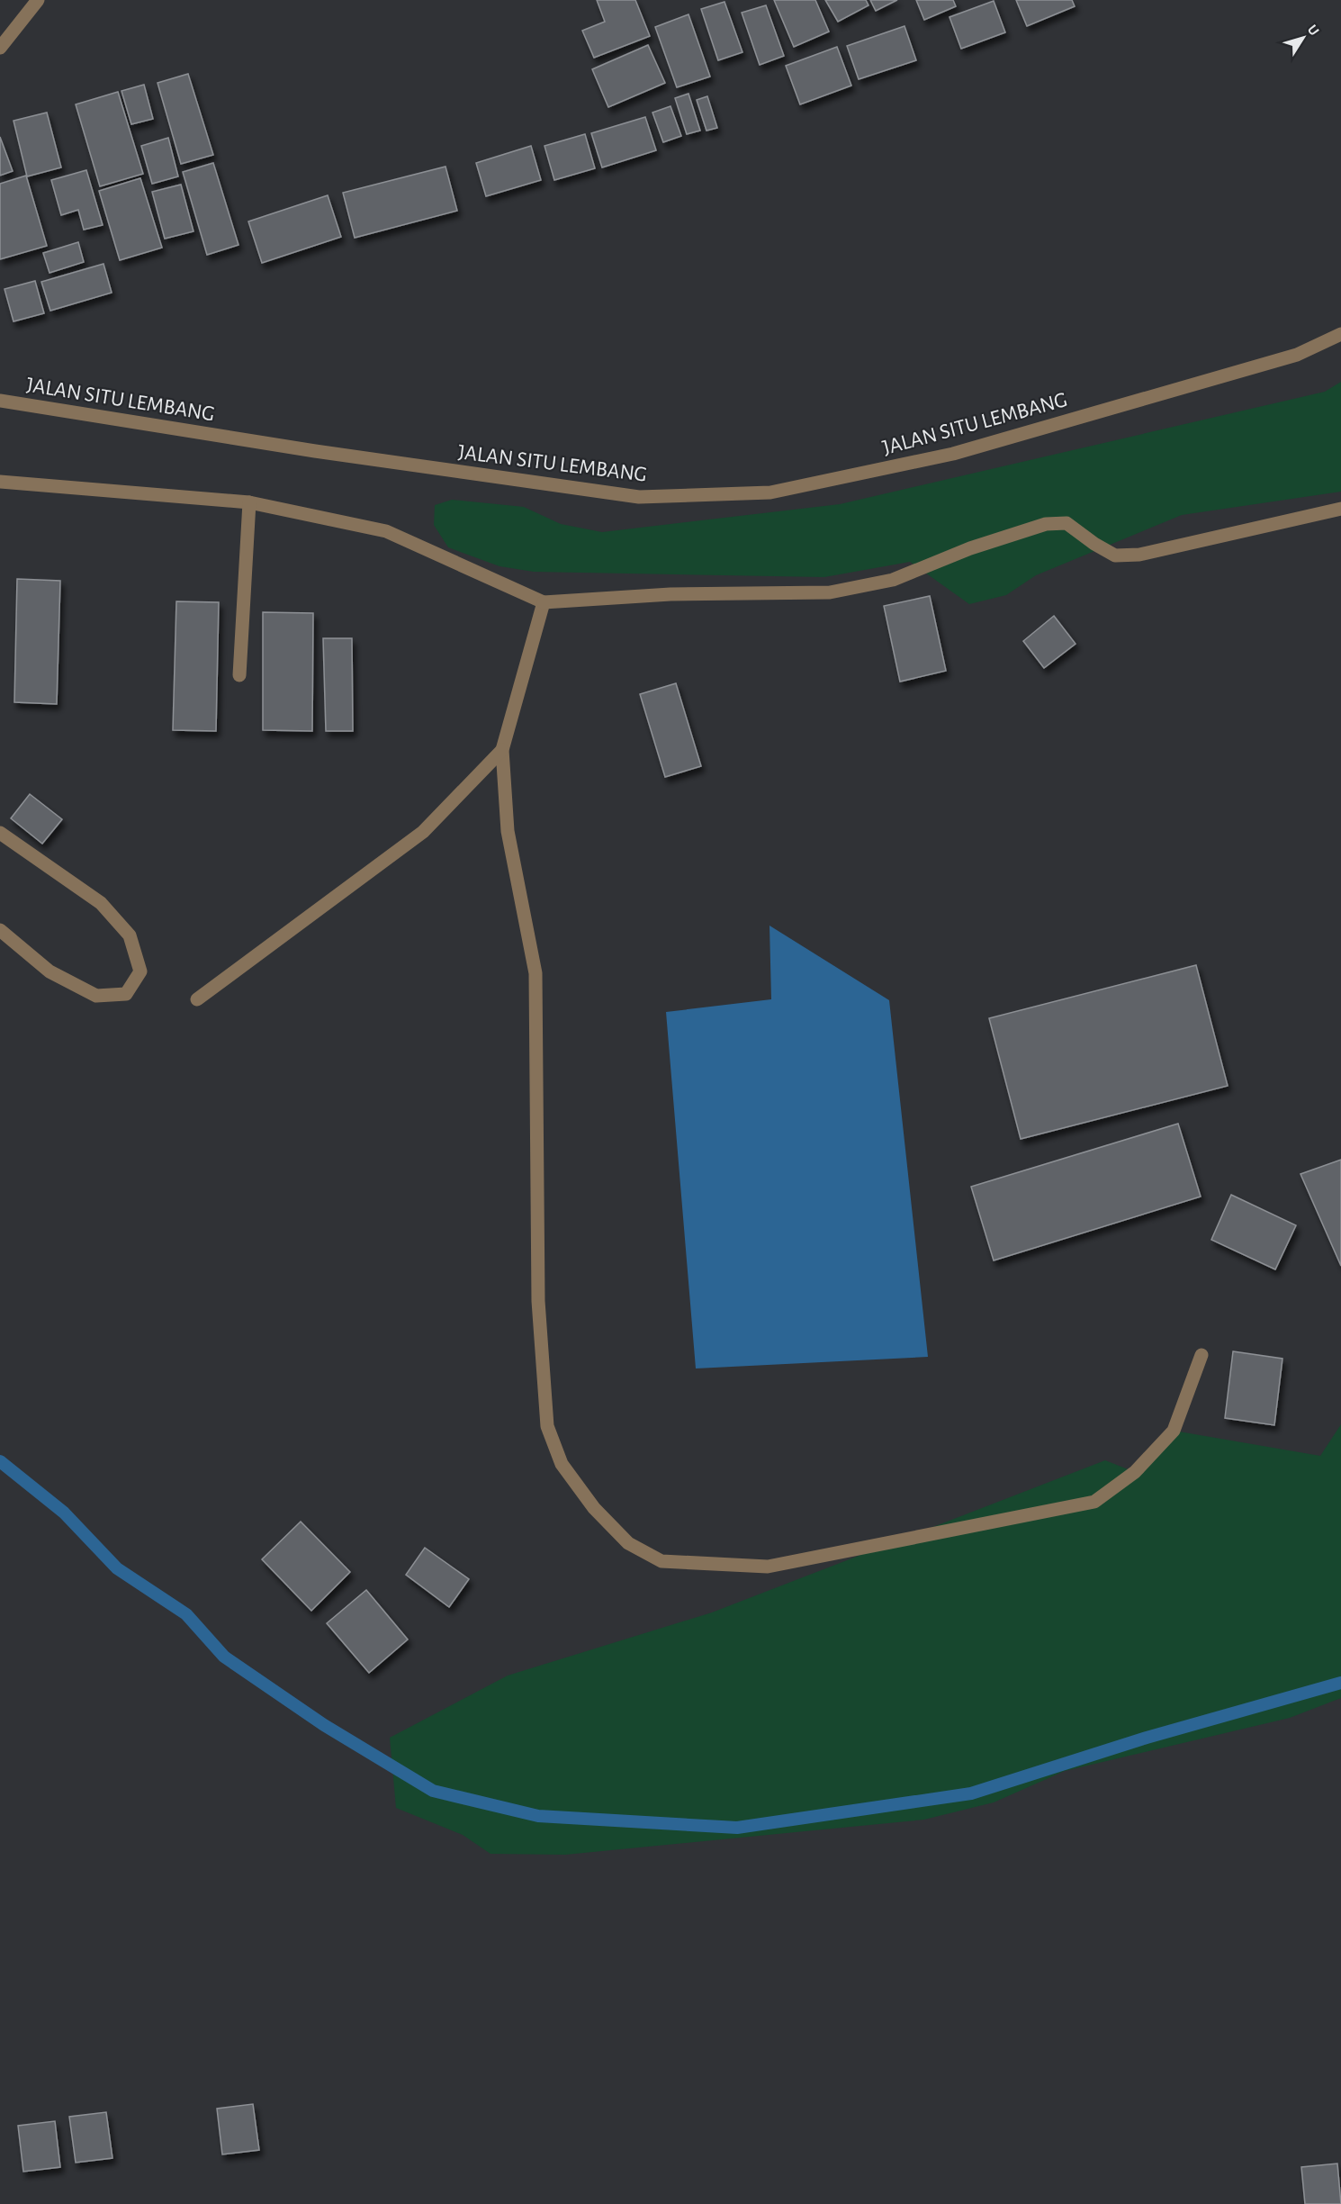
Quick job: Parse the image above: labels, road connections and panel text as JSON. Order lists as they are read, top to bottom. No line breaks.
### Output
{"streets":{"street":["JALAN SITU LEMBANG"]},"north":"top right"}
